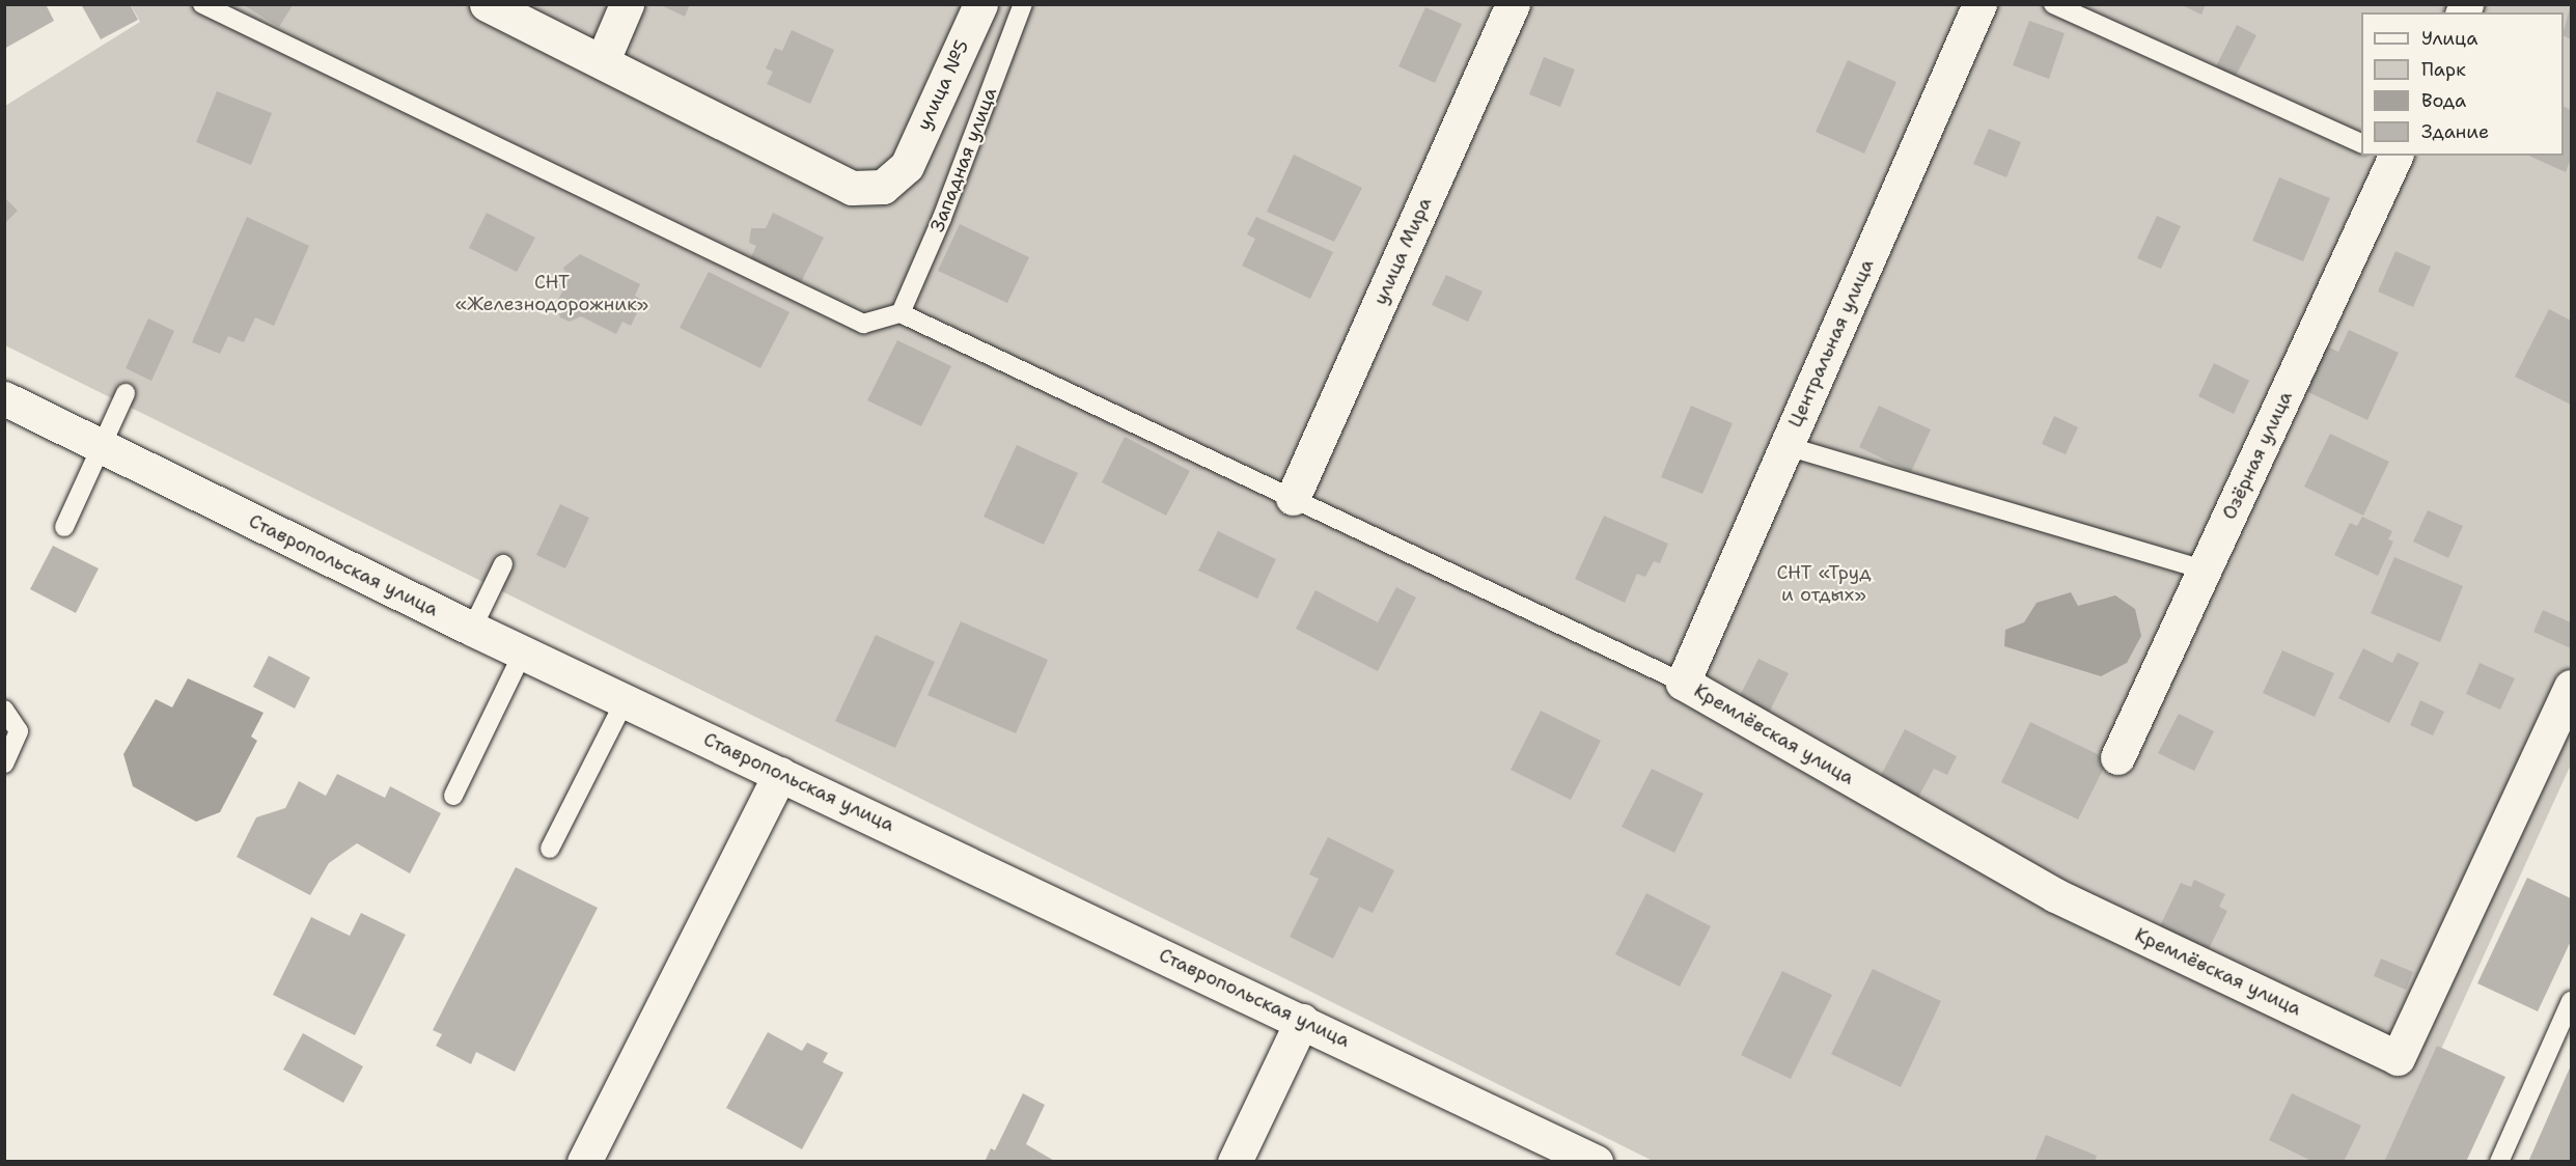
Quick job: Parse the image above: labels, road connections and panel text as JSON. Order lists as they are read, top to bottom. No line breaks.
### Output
{"streets":{"street":["улица №5","улица Мира","Центральная улица","Озёрная улица","Ставропольская улица","Кремлёвская улица"],"lane":["Западная улица"]},"crossings":[["Центральная улица","Кремлёвская улица"]],"parks":["СНТ «Железнодорожник»","СНТ «Труд и отдых»"],"legend":["Улица","Парк","Вода","Здание"]}
